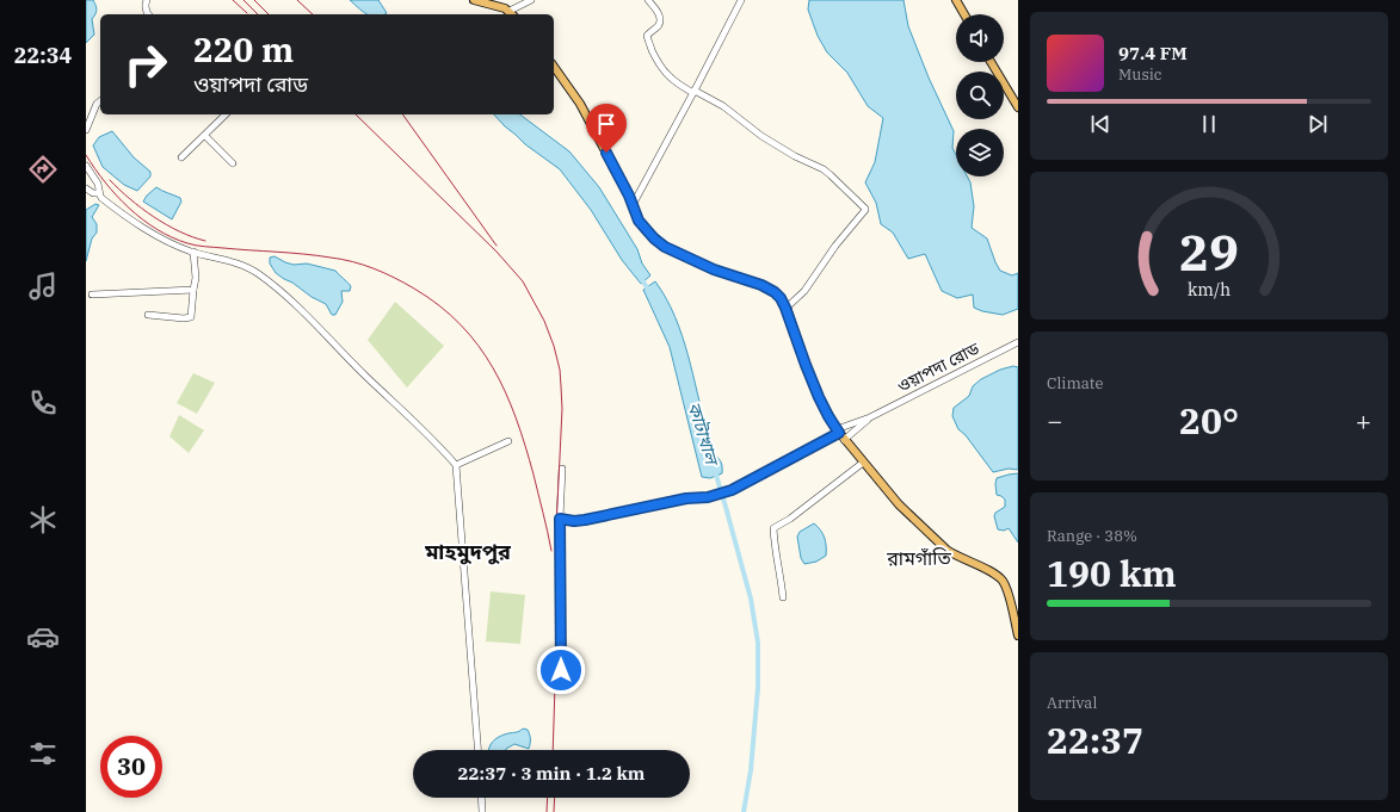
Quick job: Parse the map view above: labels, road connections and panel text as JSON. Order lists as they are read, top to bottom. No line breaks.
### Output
{"streets":{"street":["ওয়াপদা রোড"]},"districts":["মাহমুদপুর","রামগাঁতি"],"water":["কাটাখাল"],"page":{"tabs":"22:34","turn":["220 m","ওয়াপদা রোড"],"song":["97.4 FM","Music"],"tile":["Climate",["Range · 38%","190 km"],["Arrival","22:37"]],"heat":["−","20°","+"],"limit":"30","trip":"22:37 · 3 min · 1.2 km","gauge":["29","km/h"]}}
